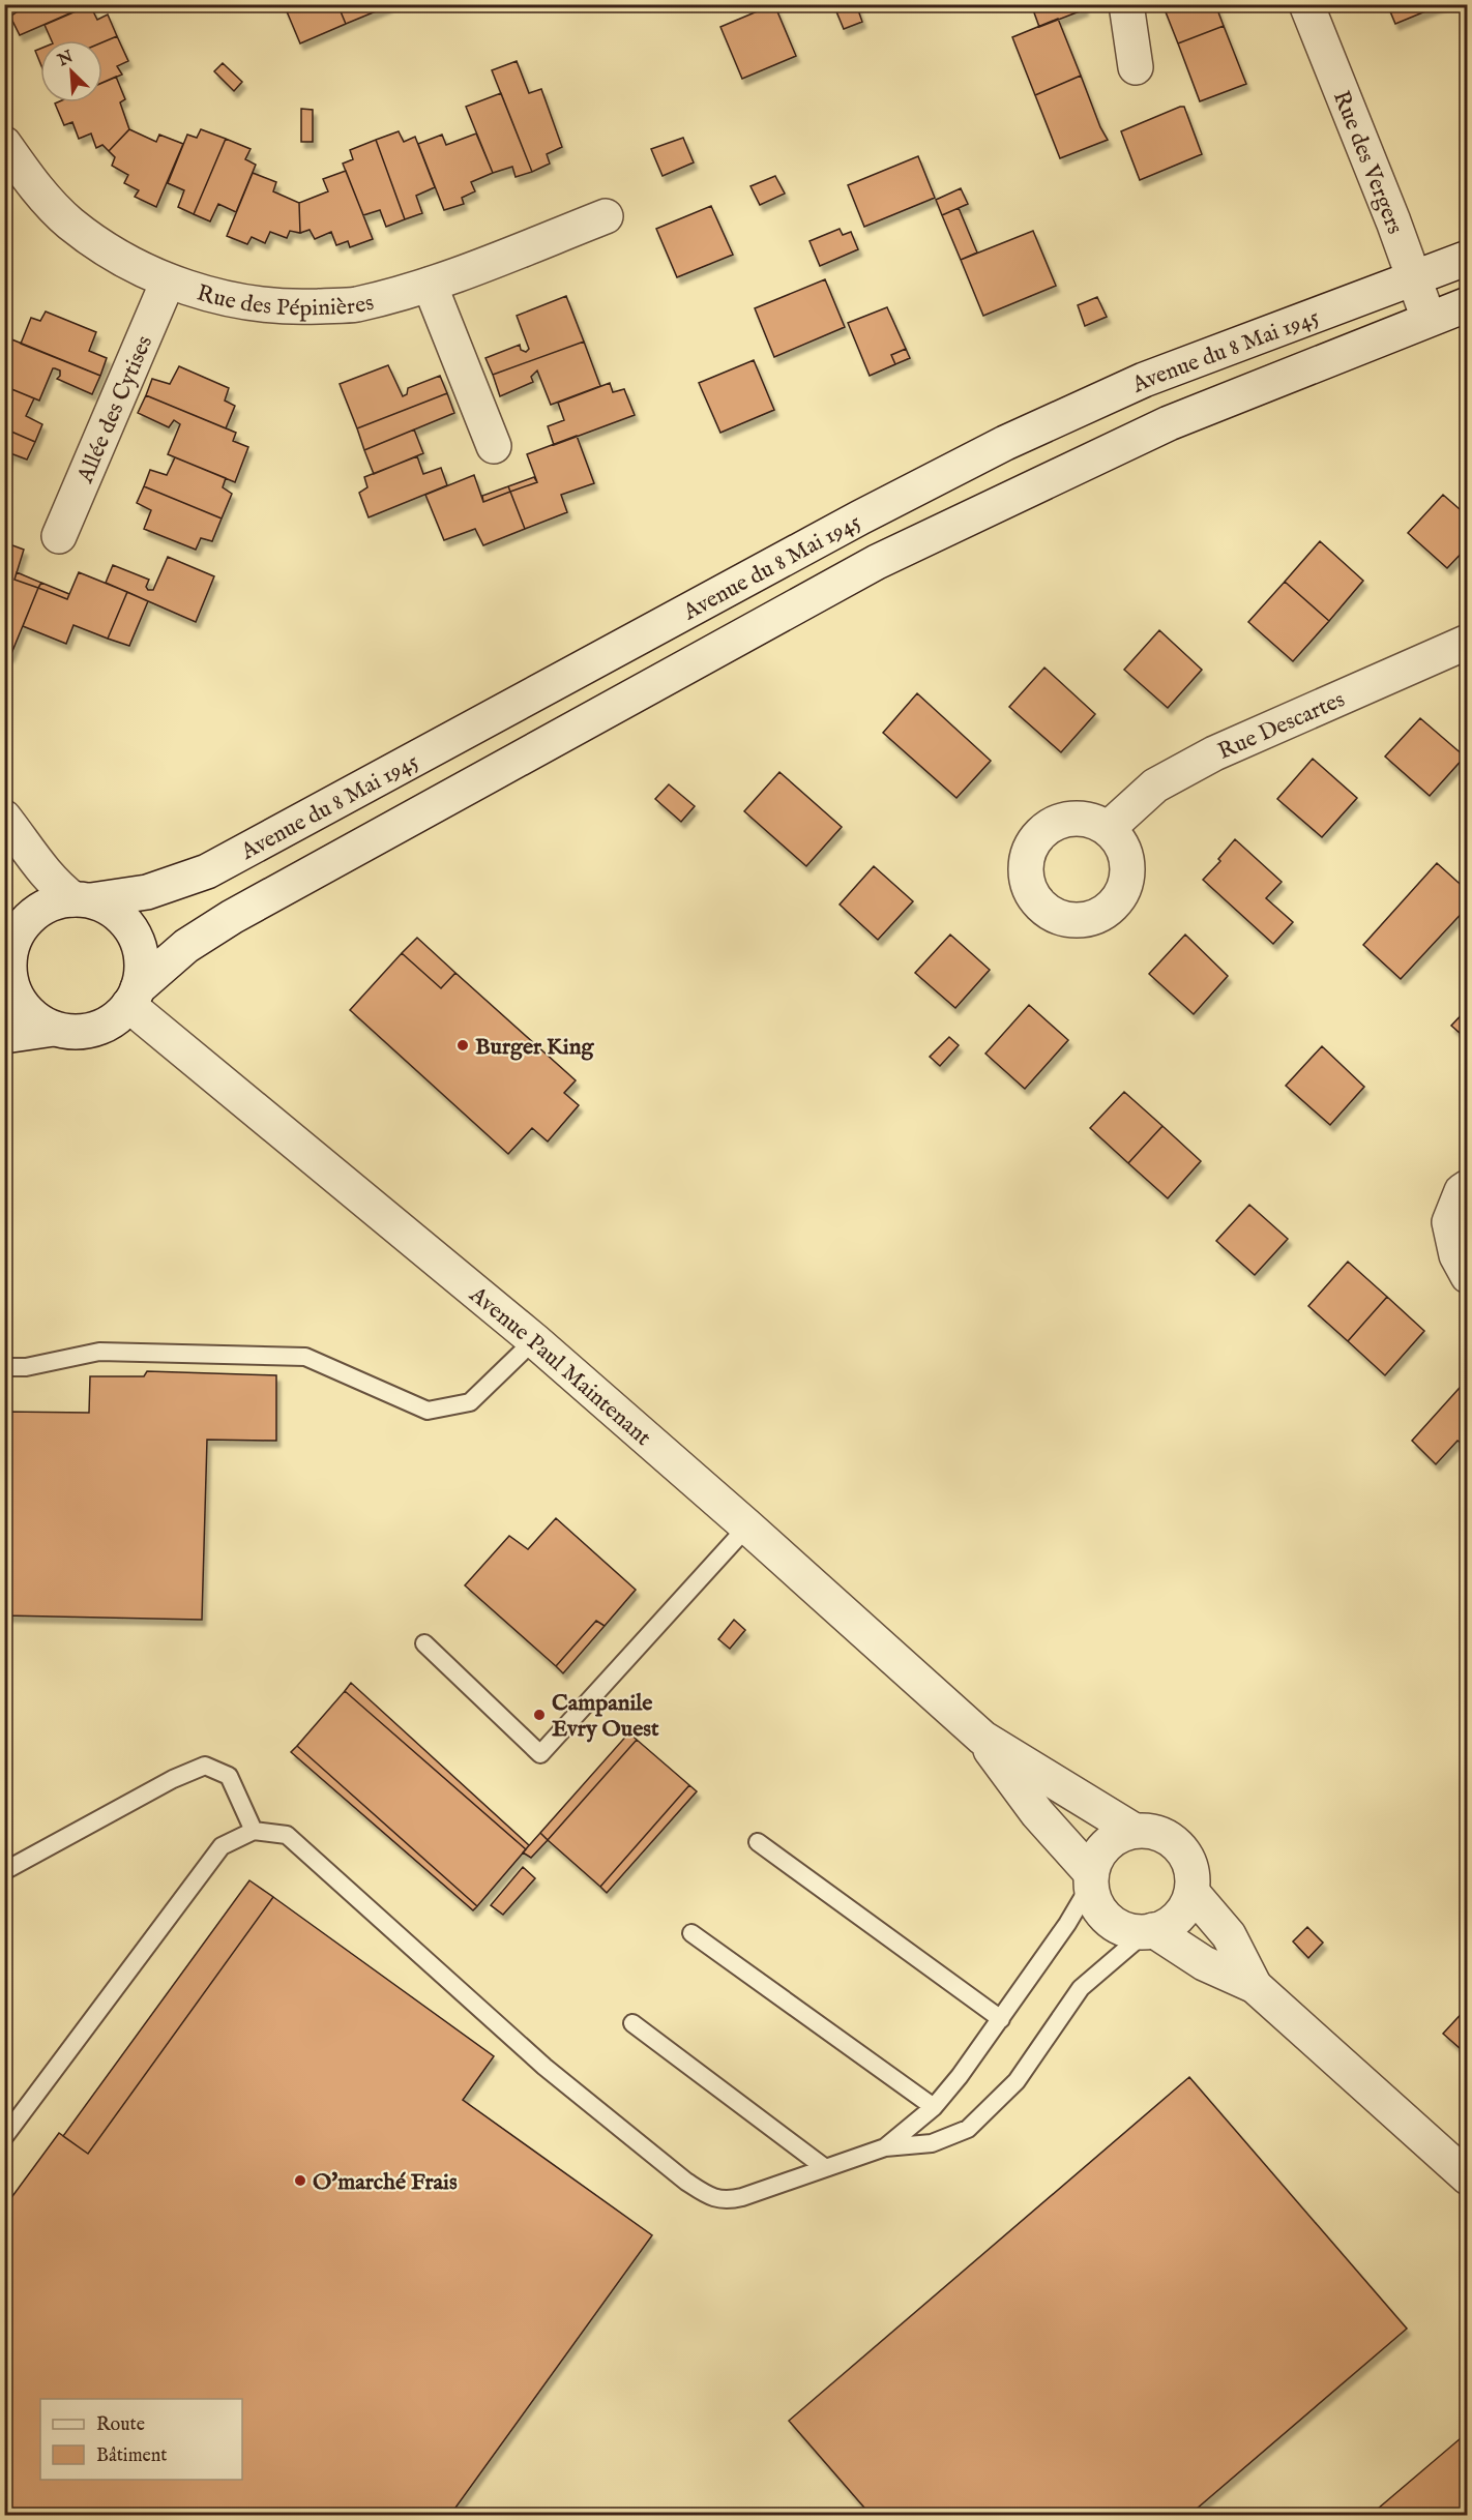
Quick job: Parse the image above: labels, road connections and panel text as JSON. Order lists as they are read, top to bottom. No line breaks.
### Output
{"streets":{"street":["Rue des Vergers","Rue des Pépinières","Avenue du 8 Mai 1945","Allée des Cytises","Rue Descartes","Avenue Paul Maintenant"]},"crossings":[["Rue des Vergers","Avenue du 8 Mai 1945"],["Rue des Pépinières","Allée des Cytises"],["Avenue du 8 Mai 1945","Avenue Paul Maintenant"]],"places":["Burger King","Campanile Evry Ouest","O'marché Frais"],"legend":["Route","Bâtiment"],"north":"top left"}
